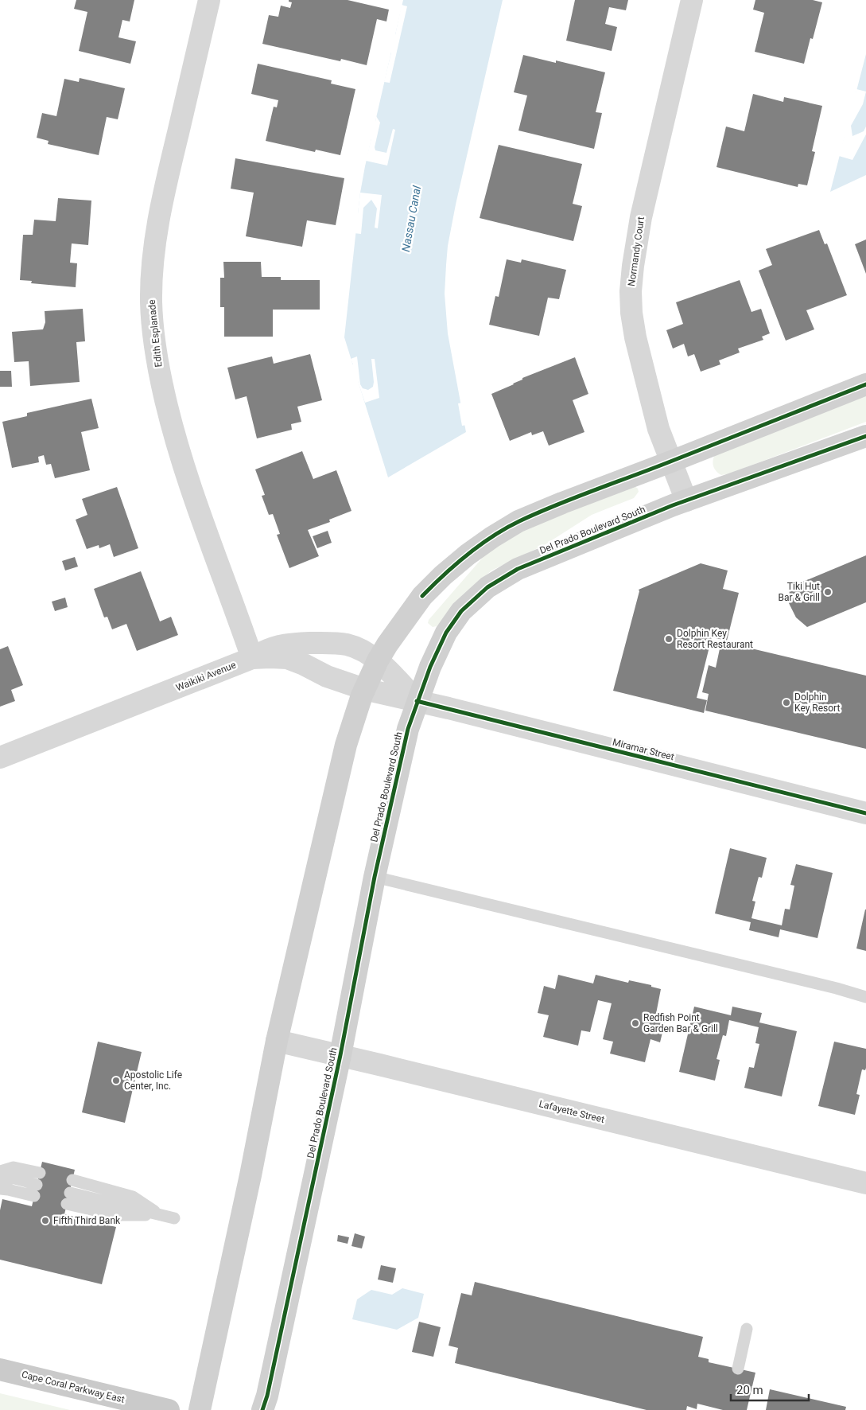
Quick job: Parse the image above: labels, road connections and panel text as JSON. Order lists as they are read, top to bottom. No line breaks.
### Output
{"streets":{"main road":["Cape Coral Parkway East"],"street":["Normandy Court","Edith Esplanade","Del Prado Boulevard South","Waikiki Avenue","Miramar Street","Lafayette Street"]},"crossings":[["Normandy Court","Del Prado Boulevard South"],["Edith Esplanade","Waikiki Avenue"],["Del Prado Boulevard South","Waikiki Avenue"],["Del Prado Boulevard South","Miramar Street"],["Del Prado Boulevard South","Lafayette Street"],["Waikiki Avenue","Miramar Street"]],"water":["Nassau Canal"],"places":["Tiki Hut Bar & Grill","Dolphin Key Resort Restaurant","Dolphin Key Resort","Redfish Point Garden Bar & Grill","Apostolic Life Center, Inc.","Fifth Third Bank"],"scale_bar":"20 m"}
